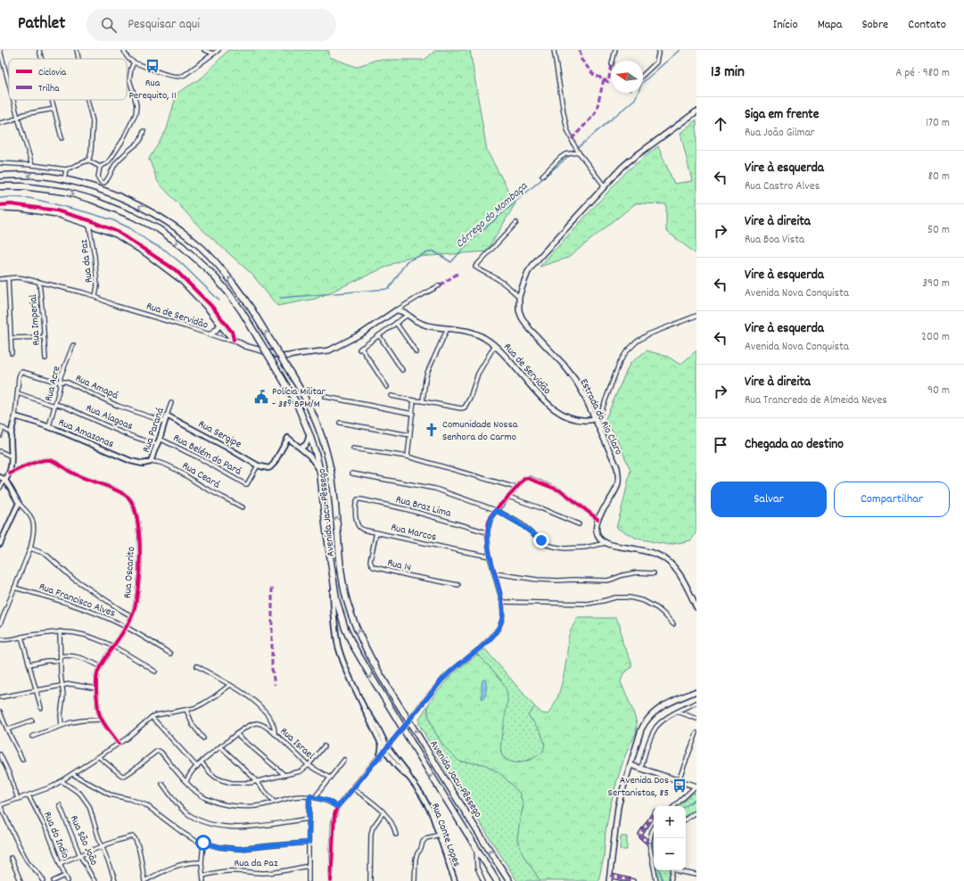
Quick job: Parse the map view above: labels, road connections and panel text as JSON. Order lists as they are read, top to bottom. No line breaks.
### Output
{"streets":{"highway":["Avenida Jacu-Pêssego"],"main road":["Rua de Servidão","Estrada do Rio Claro"],"street":["Rua da Paz","Rua Imperial","Rua Acre","Rua Amapá","Rua Alagoas","Rua Paraná","Rua Amazonas","Rua Sergipe","Rua Belém do Pará","Rua Ceará","Rua Braz Lima","Rua Marcos","Rua 14","Rua Oscarito","Rua Francisco Alves","Rua Israel","Rua do Indio","Rua Conte Lopes","Rua São João"]},"crossings":[["Rua da Paz","Rua de Servidão"],["Rua de Servidão","Rua Imperial"],["Rua de Servidão","Estrada do Rio Claro"],["Rua Acre","Rua Amapá"],["Rua Acre","Rua Alagoas"],["Rua Acre","Rua Amazonas"],["Rua Amapá","Rua Alagoas"],["Rua Amapá","Rua Paraná"],["Rua Alagoas","Rua Paraná"],["Rua Paraná","Rua Amazonas"],["Rua Paraná","Rua Sergipe"],["Rua Paraná","Rua Belém do Pará"],["Rua Paraná","Rua Ceará"],["Rua Amazonas","Rua Ceará"],["Rua Sergipe","Rua Belém do Pará"],["Rua Braz Lima","Rua Marcos"],["Rua Marcos","Rua 14"],["Rua Oscarito","Rua Francisco Alves"]],"water":["Córrego do Mombaça"],"places":{"bus stop":["Rua Perequito, 11","Avenida Dos Sertanistas, 85"],"public building":["Polícia Militar - 38º BPM/M"],"church":["Comunidade Nossa Senhora do Carmo"]},"legend":["Ciclovia","Trilha"],"north":"left","page":{"header":"Pathlet","search":"Pesquisar aqui","nav":["Início","Mapa","Sobre","Contato"],"heading":["13 min","A pé · 980 m"],"list":[["Siga em frente","Rua João Gilmar","170 m"],["Vire à esquerda","Rua Castro Alves","80 m"],["Vire à direita","Rua Boa Vista","50 m"],["Vire à esquerda","Avenida Nova Conquista","390 m"],["Vire à esquerda","Avenida Nova Conquista","200 m"],["Vire à direita","Rua Trancredo de Almeida Neves","90 m"],"Chegada ao destino"],"buttons":["Salvar","Compartilhar"],"map_buttons":["+","−"]}}
